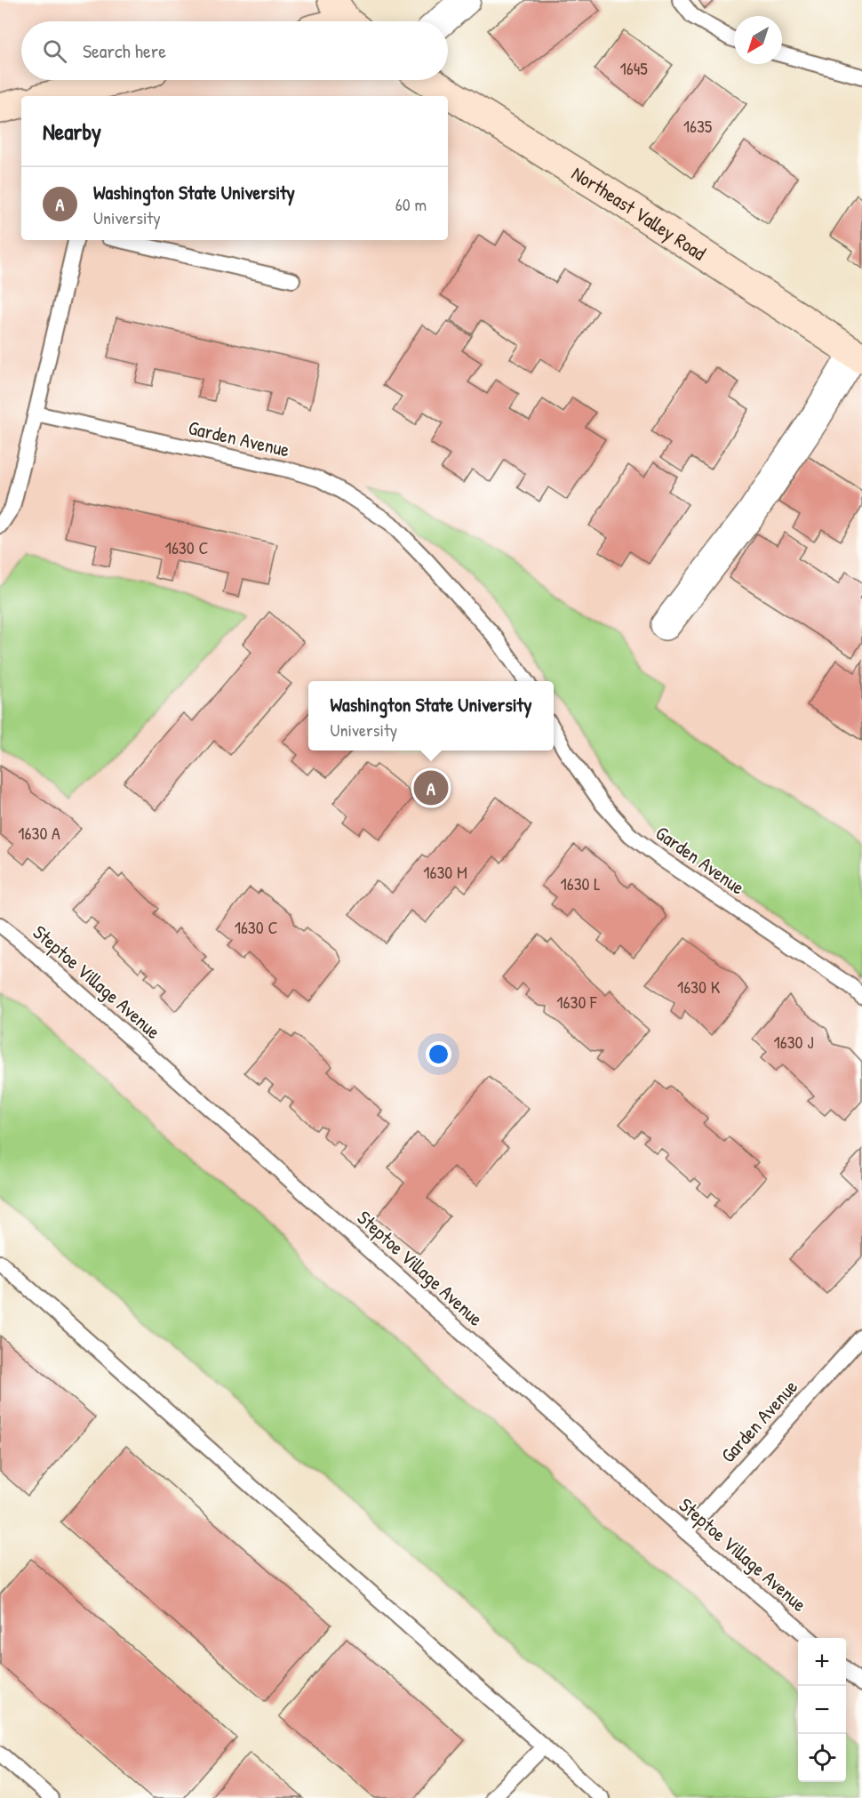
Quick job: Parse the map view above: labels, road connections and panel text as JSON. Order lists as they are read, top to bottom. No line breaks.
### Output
{"streets":{"street":["Northeast Valley Road"],"lane":["Garden Avenue","Steptoe Village Avenue"]},"crossings":[["Garden Avenue","Steptoe Village Avenue"]],"house_numbers":["1645","1635","1630 C","1630 A","1630 M","1630 L","1630 C","1630 K","1630 F","1630 J"],"north":"bottom left","page":{"search":"Search here","heading":"Nearby","list":[{"mark":"A","name":"Washington State University","note":"University","value":"60 m"}],"popup":["Washington State University","University"],"pins":"A","map_buttons":["+","−"]}}
